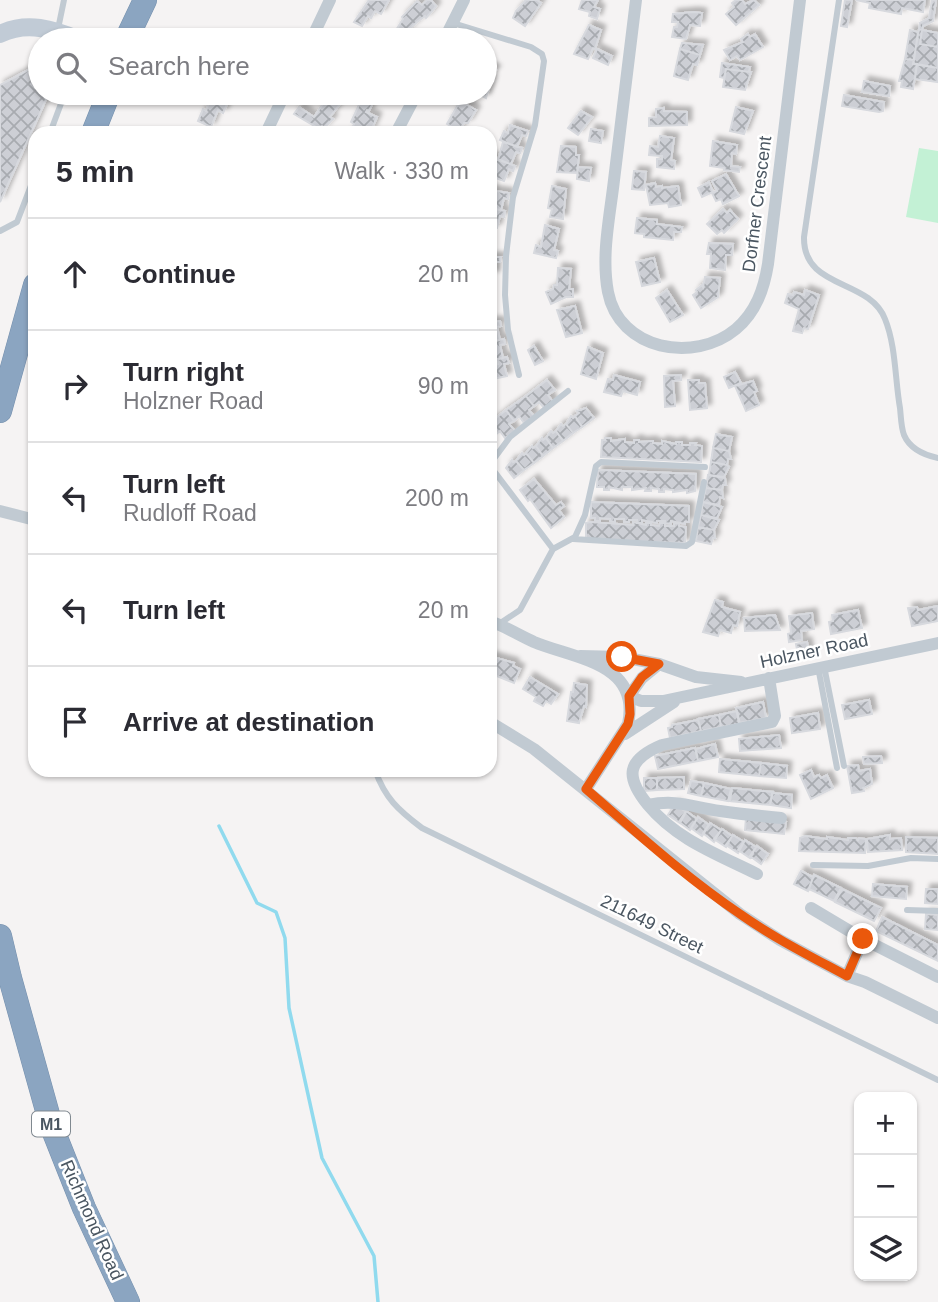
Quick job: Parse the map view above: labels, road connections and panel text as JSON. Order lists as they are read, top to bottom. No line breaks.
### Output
{"streets":{"highway":["M1","Richmond Road"],"street":["Dorfner Crescent","Holzner Road"],"lane":["211649 Street"]},"page":{"search":"Search here","heading":["5 min","Walk · 330 m"],"list":[["Continue","20 m"],["Turn right","Holzner Road","90 m"],["Turn left","Rudloff Road","200 m"],["Turn left","20 m"],"Arrive at destination"],"map_buttons":["+","−"]}}
